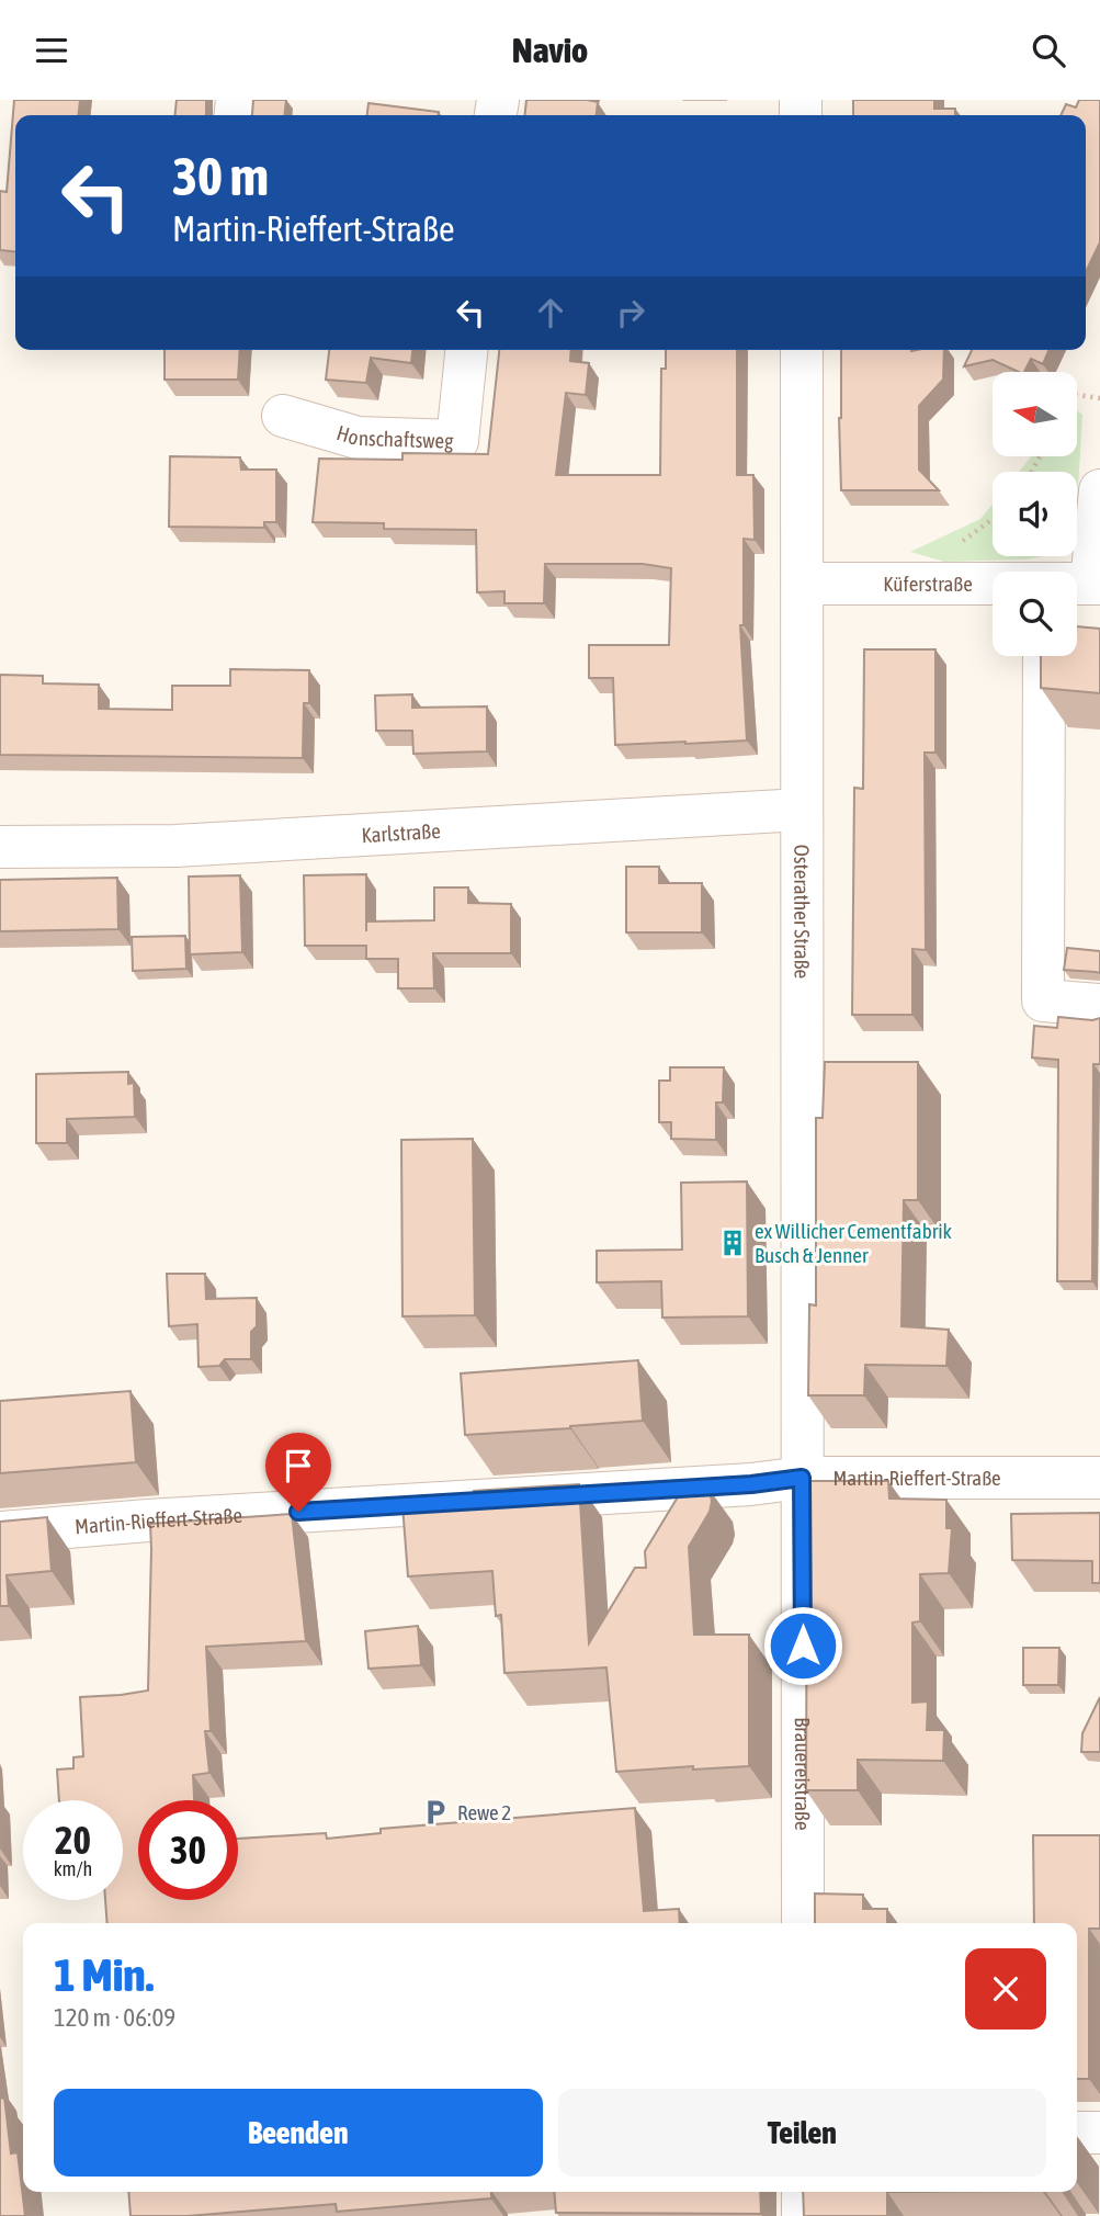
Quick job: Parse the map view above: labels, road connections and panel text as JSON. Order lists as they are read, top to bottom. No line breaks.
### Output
{"streets":{"street":["Honschaftsweg","Küferstraße","Karlstraße","Osterather Straße","Martin-Rieffert-Straße","Brauereistraße"]},"crossings":[["Küferstraße","Osterather Straße"],["Karlstraße","Osterather Straße"],["Osterather Straße","Martin-Rieffert-Straße"],["Osterather Straße","Brauereistraße"],["Martin-Rieffert-Straße","Brauereistraße"]],"places":{"building":["ex Willicher Cementfabrik Busch & Jenner"],"parking":["Rewe 2"]},"north":"left","page":{"header":"Navio","turn":["30 m","Martin-Rieffert-Straße"],"speed":"20 km/h","limit":"30","heading":["1 Min.","120 m · 06:09"],"buttons":["Beenden","Teilen"]}}
